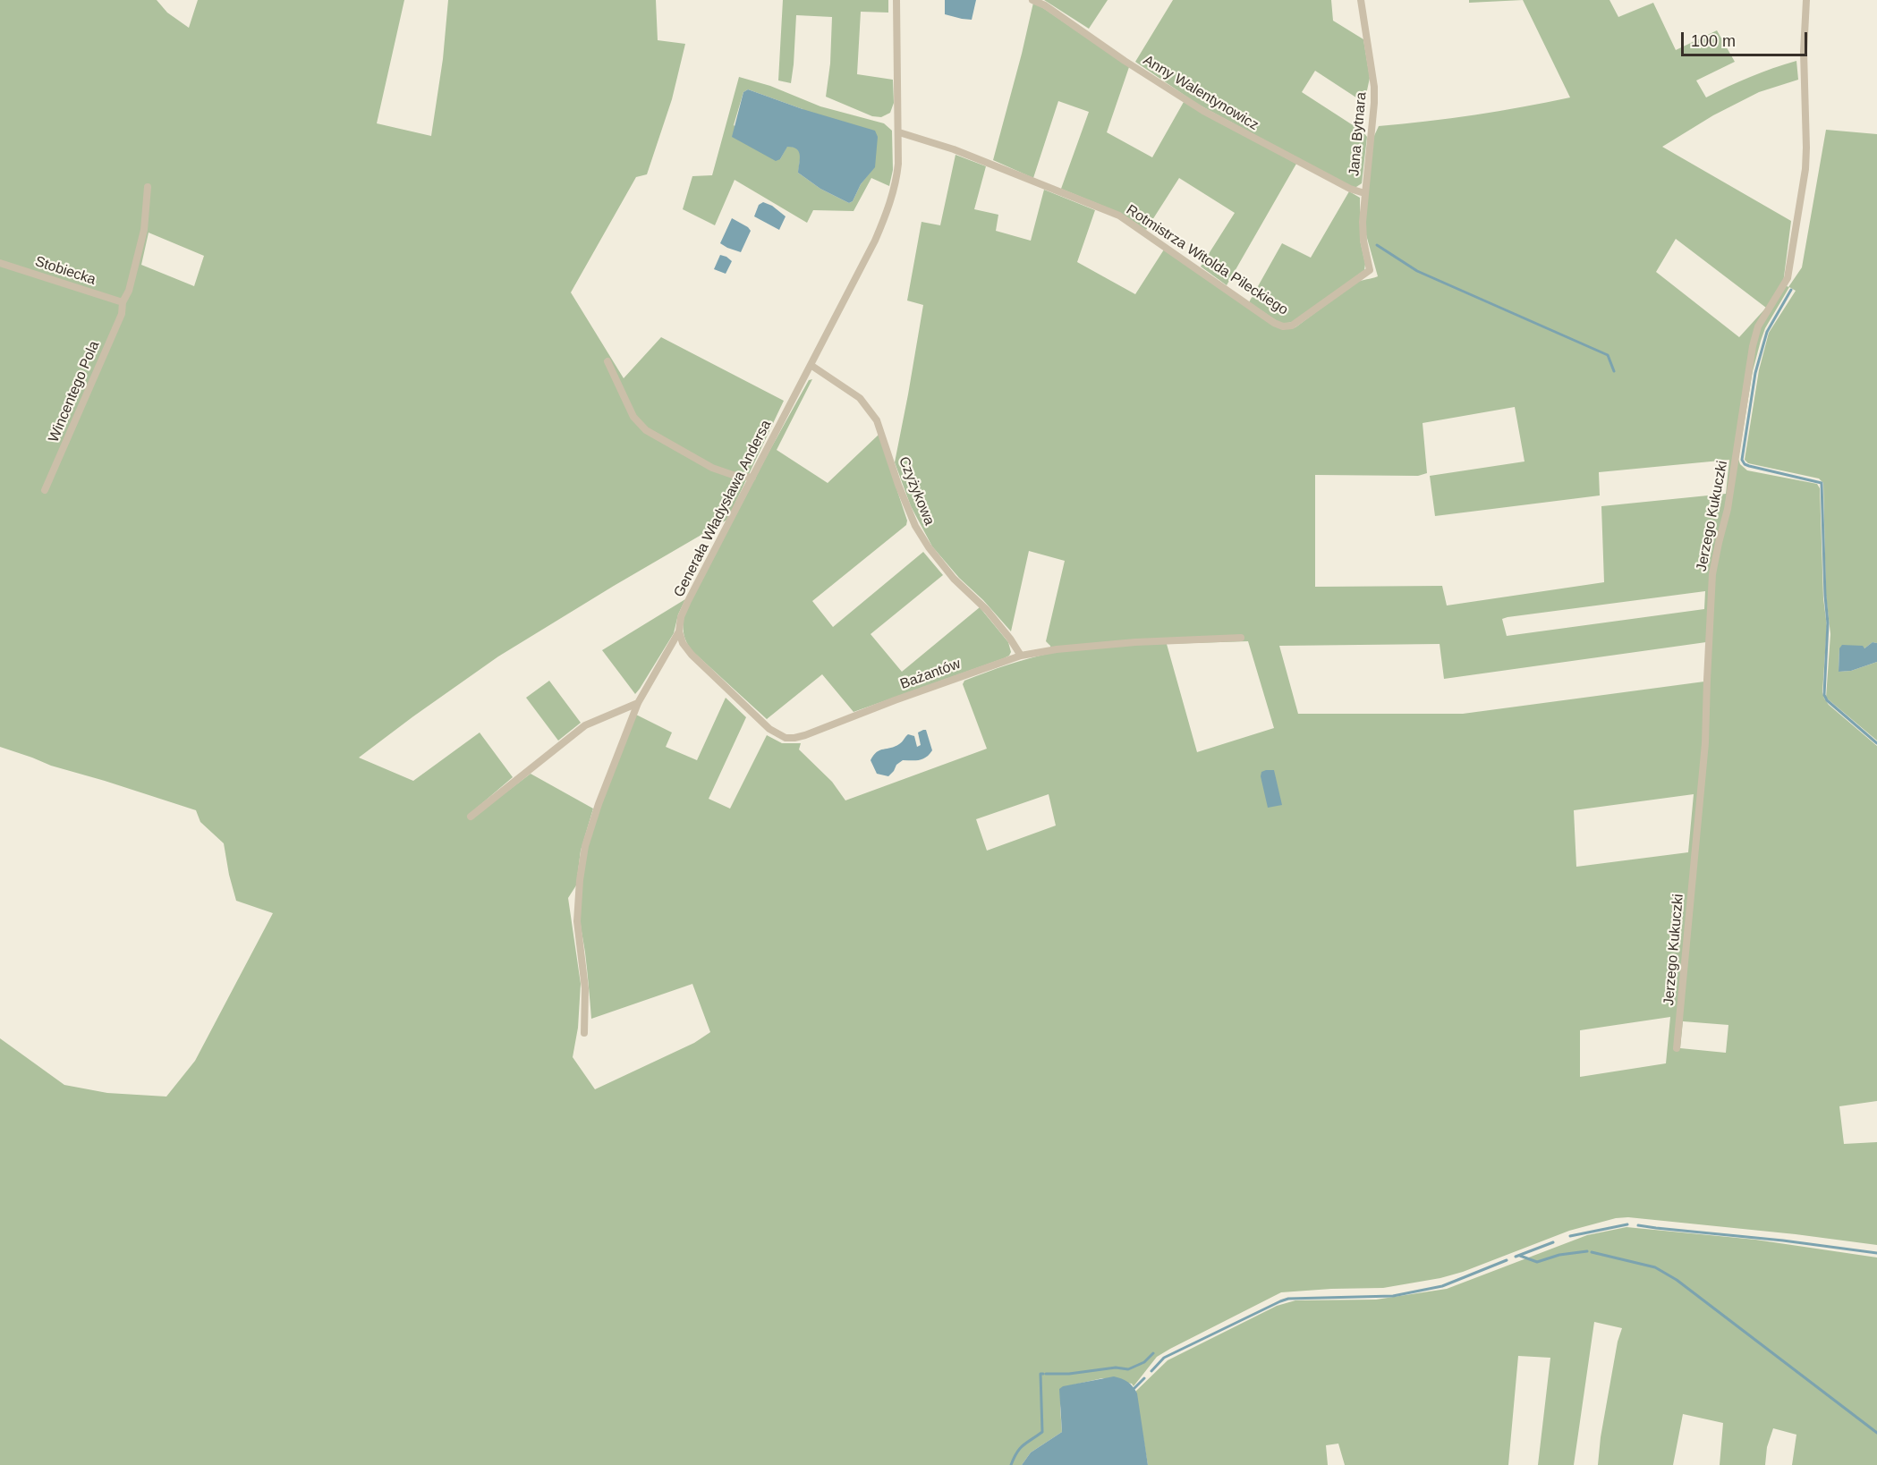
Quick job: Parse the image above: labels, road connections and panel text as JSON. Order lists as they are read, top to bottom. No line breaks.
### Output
{"streets":{"street":["Anny Walentynowicz","Jana Bytnara","Rotmistrza Witolda Pileckiego","Stobiecka","Wincentego Pola","Czyżykowa","Generała Władysława Andersa","Jerzego Kukuczki","Bażantów"]},"crossings":[["Anny Walentynowicz","Jana Bytnara"],["Jana Bytnara","Rotmistrza Witolda Pileckiego"],["Rotmistrza Witolda Pileckiego","Generała Władysława Andersa"],["Stobiecka","Wincentego Pola"],["Czyżykowa","Generała Władysława Andersa"],["Czyżykowa","Bażantów"],["Generała Władysława Andersa","Bażantów"]],"scale_bar":"100 m"}
